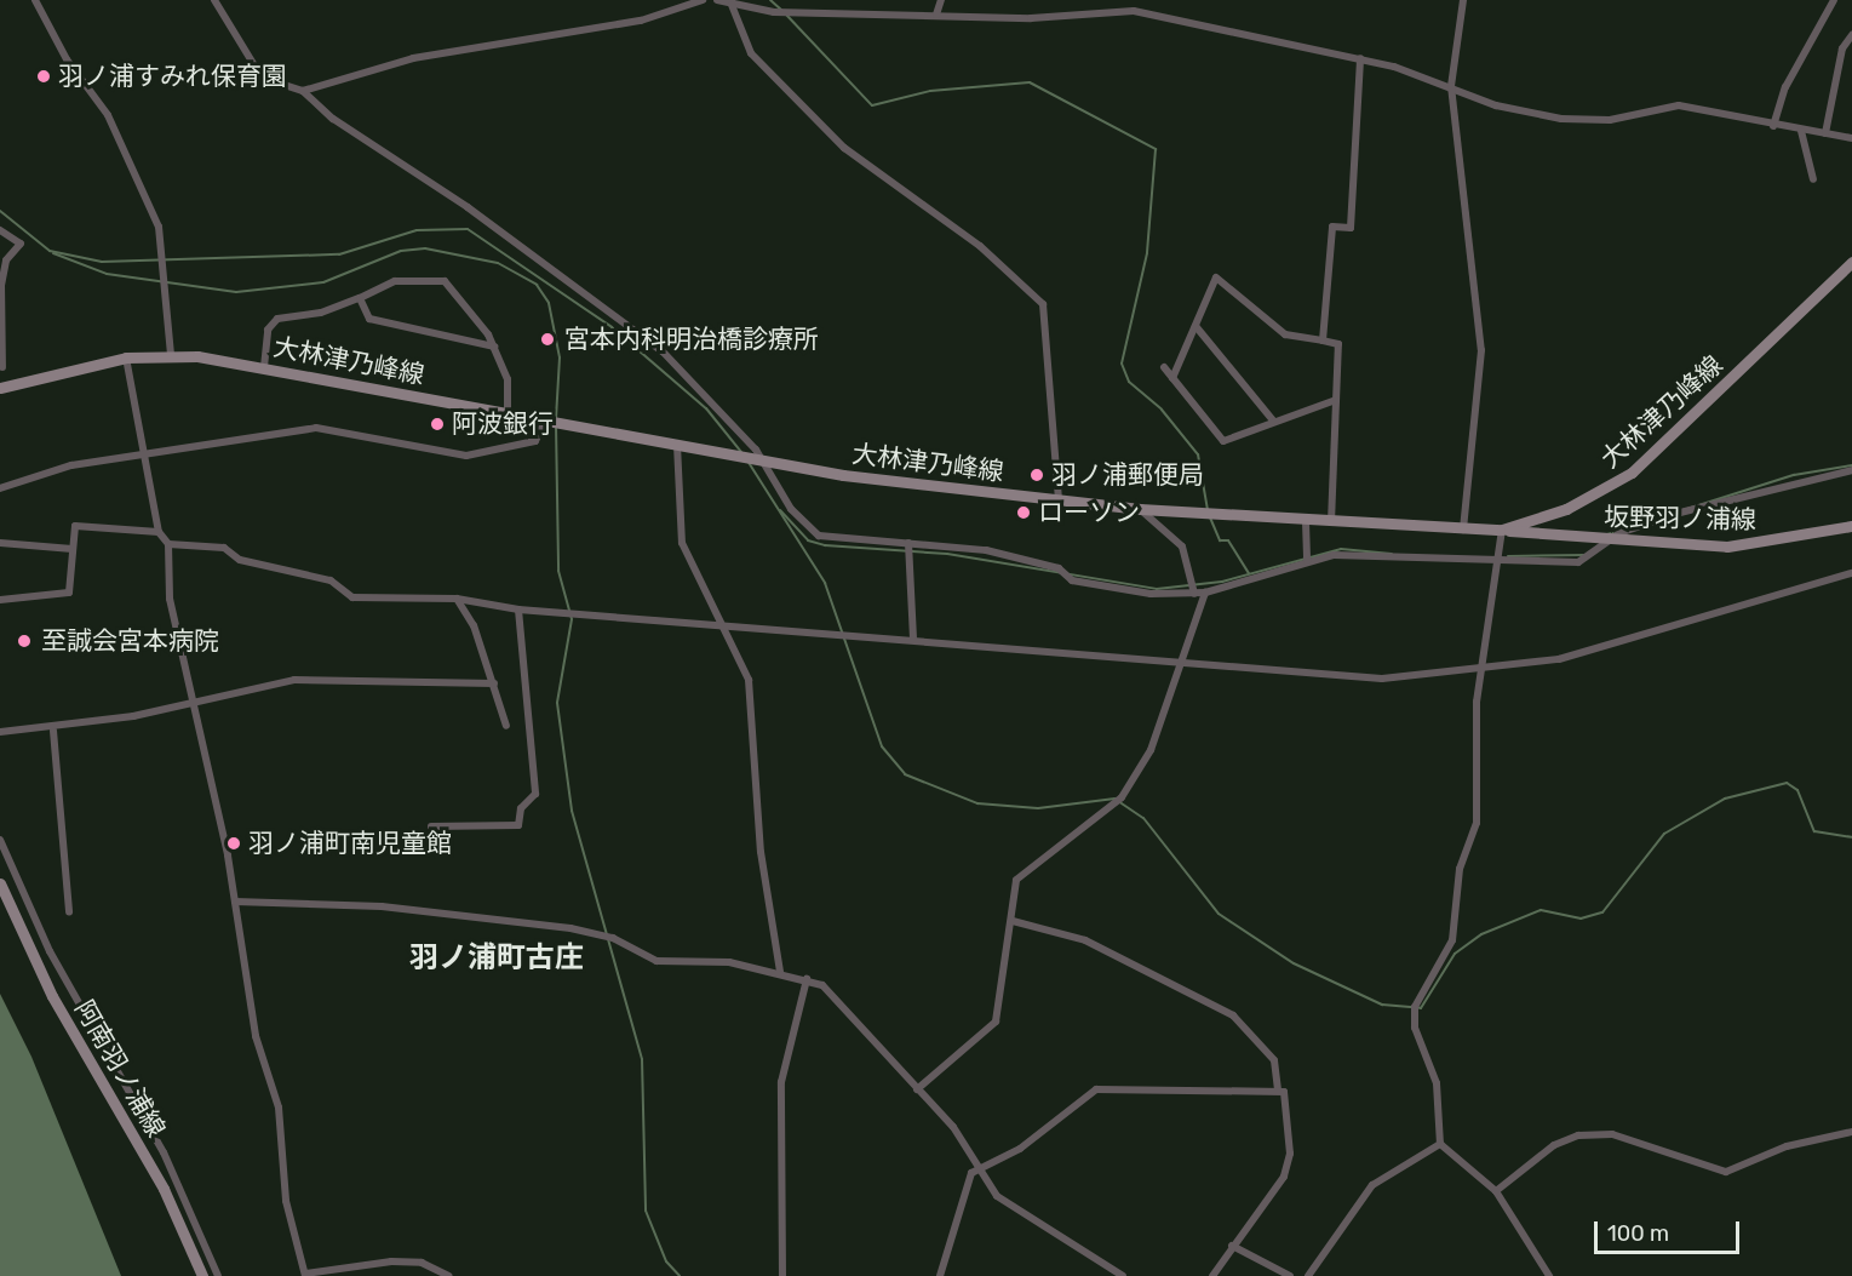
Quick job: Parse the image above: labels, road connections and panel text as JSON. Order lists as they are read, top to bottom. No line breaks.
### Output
{"streets":{"main road":["大林津乃峰線","坂野羽ノ浦線","阿南羽ノ浦線"]},"crossings":[["大林津乃峰線","坂野羽ノ浦線"]],"districts":["羽ノ浦町古庄"],"places":["羽ノ浦すみれ保育園","宮本内科明治橋診療所","阿波銀行","羽ノ浦郵便局","ローソン","至誠会宮本病院","羽ノ浦町南児童館"],"scale_bar":"100 m"}
